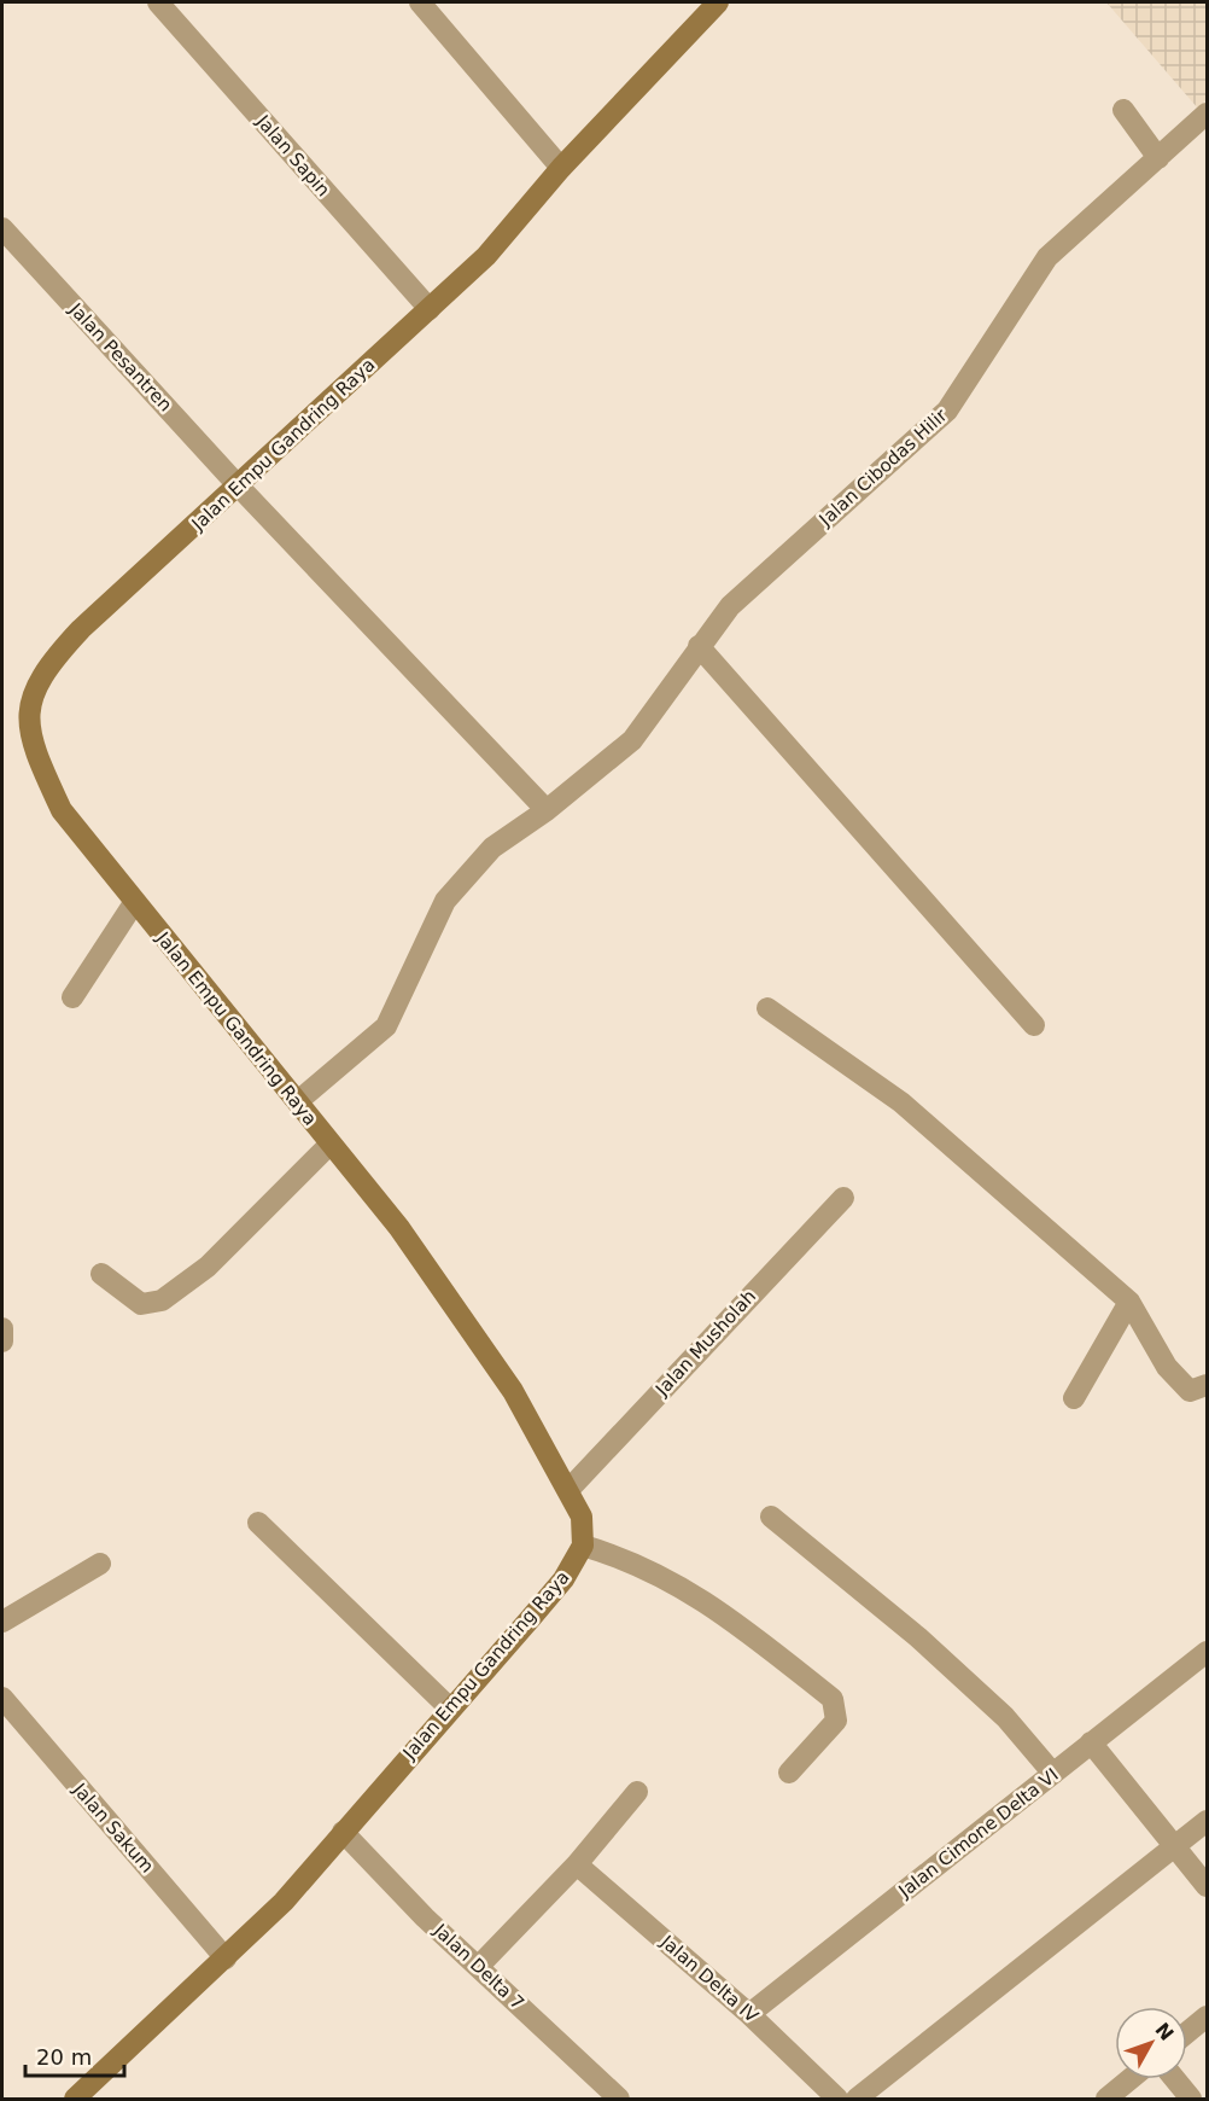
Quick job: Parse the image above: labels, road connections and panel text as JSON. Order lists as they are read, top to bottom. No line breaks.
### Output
{"streets":{"street":["Jalan Sapin","Jalan Pesantren","Jalan Empu Gandring Raya","Jalan Cibodas Hilir","Jalan Musholah","Jalan Sakum","Jalan Cimone Delta VI","Jalan Delta 7","Jalan Delta IV"]},"crossings":[["Jalan Sapin","Jalan Empu Gandring Raya"],["Jalan Pesantren","Jalan Empu Gandring Raya"],["Jalan Empu Gandring Raya","Jalan Cibodas Hilir"],["Jalan Empu Gandring Raya","Jalan Musholah"],["Jalan Empu Gandring Raya","Jalan Sakum"],["Jalan Empu Gandring Raya","Jalan Delta 7"],["Jalan Cimone Delta VI","Jalan Delta IV"]],"scale_bar":"20 m","north":"top right"}
